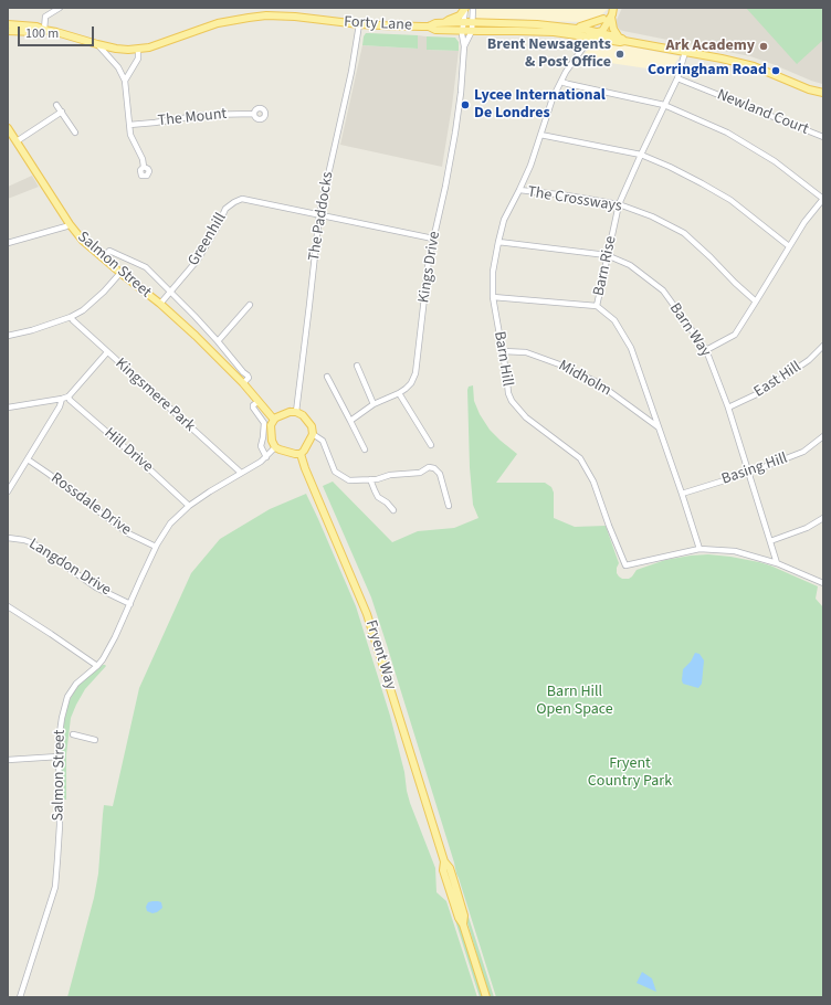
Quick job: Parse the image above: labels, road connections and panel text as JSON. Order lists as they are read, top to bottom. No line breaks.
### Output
{"streets":{"main road":["Forty Lane","Salmon Street","Fryent Way"],"street":["Newland Court","The Mount","The Crossways","The Paddocks","Greenhill","Barn Rise","Kings Drive","Barn Way","Barn Hill","Midholm","East Hill","Kingsmere Park","Hill Drive","Basing Hill","Rossdale Drive","Langdon Drive"]},"crossings":[["Forty Lane","The Paddocks"],["Newland Court","Barn Rise"],["The Crossways","Barn Rise"],["The Crossways","Barn Hill"],["The Paddocks","Greenhill"],["The Paddocks","Salmon Street"],["The Paddocks","Fryent Way"],["Greenhill","Salmon Street"],["Greenhill","Kings Drive"],["Salmon Street","Kingsmere Park"],["Salmon Street","Hill Drive"],["Salmon Street","Rossdale Drive"],["Salmon Street","Langdon Drive"],["Salmon Street","Fryent Way"],["Barn Rise","Barn Way"],["Barn Rise","Barn Hill"],["Barn Rise","Midholm"],["Barn Rise","Basing Hill"],["Barn Way","Barn Hill"],["Barn Way","East Hill"],["Barn Way","Basing Hill"],["Barn Hill","Midholm"]],"parks":["Barn Hill Open Space","Fryent Country Park"],"places":["Ark Academy","Brent Newsagents & Post Office","Corringham Road","Lycee International De Londres"],"scale_bar":"100 m"}
